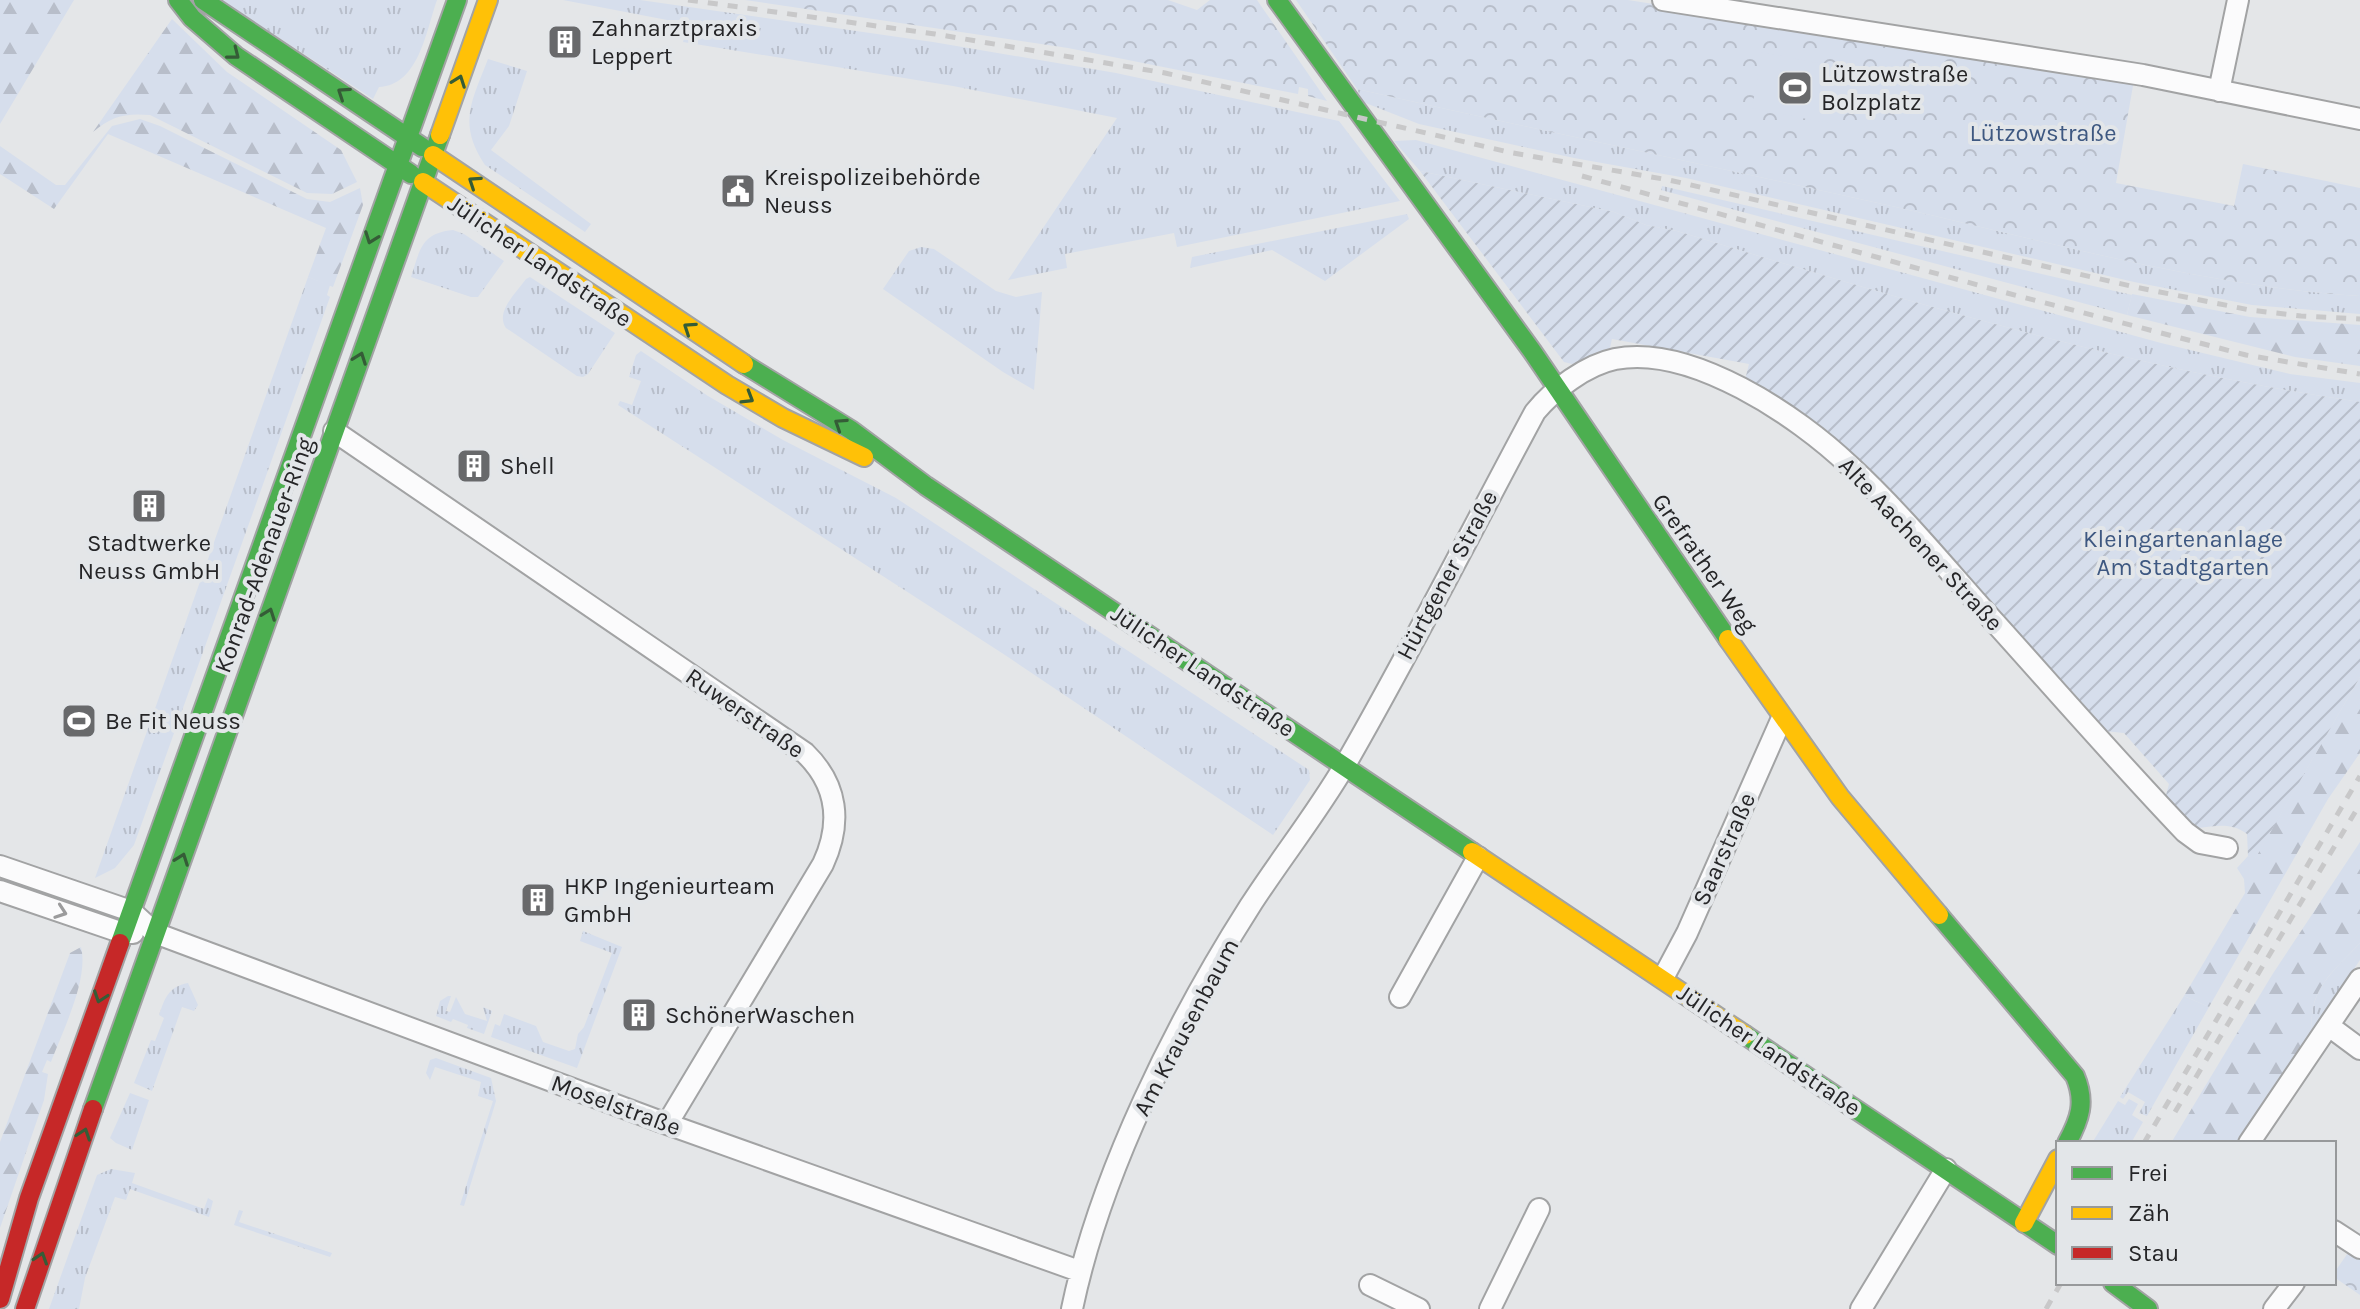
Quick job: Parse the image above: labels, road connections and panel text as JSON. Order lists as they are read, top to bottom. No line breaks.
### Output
{"streets":{"main road":["Jülicher Landstraße","Konrad-Adenauer-Ring","Grefrather Weg"],"street":["Alte Aachener Straße","Hürtgener Straße","Ruwerstraße","Saarstraße","Am Krausenbaum","Moselstraße"]},"crossings":[["Jülicher Landstraße","Konrad-Adenauer-Ring"],["Jülicher Landstraße","Hürtgener Straße"],["Jülicher Landstraße","Saarstraße"],["Jülicher Landstraße","Am Krausenbaum"],["Alte Aachener Straße","Grefrather Weg"],["Alte Aachener Straße","Hürtgener Straße"],["Konrad-Adenauer-Ring","Ruwerstraße"],["Konrad-Adenauer-Ring","Moselstraße"],["Grefrather Weg","Hürtgener Straße"],["Grefrather Weg","Saarstraße"],["Hürtgener Straße","Am Krausenbaum"],["Ruwerstraße","Moselstraße"],["Am Krausenbaum","Moselstraße"]],"parks":["Lützowstraße","Kleingartenanlage Am Stadtgarten"],"places":{"building":["Zahnarztpraxis Leppert","Shell","Stadtwerke Neuss GmbH","HKP Ingenieurteam GmbH","SchönerWaschen"],"sports":["Lützowstraße Bolzplatz","Be Fit Neuss"],"public building":["Kreispolizeibehörde Neuss"]},"legend":["Frei","Zäh","Stau"]}
